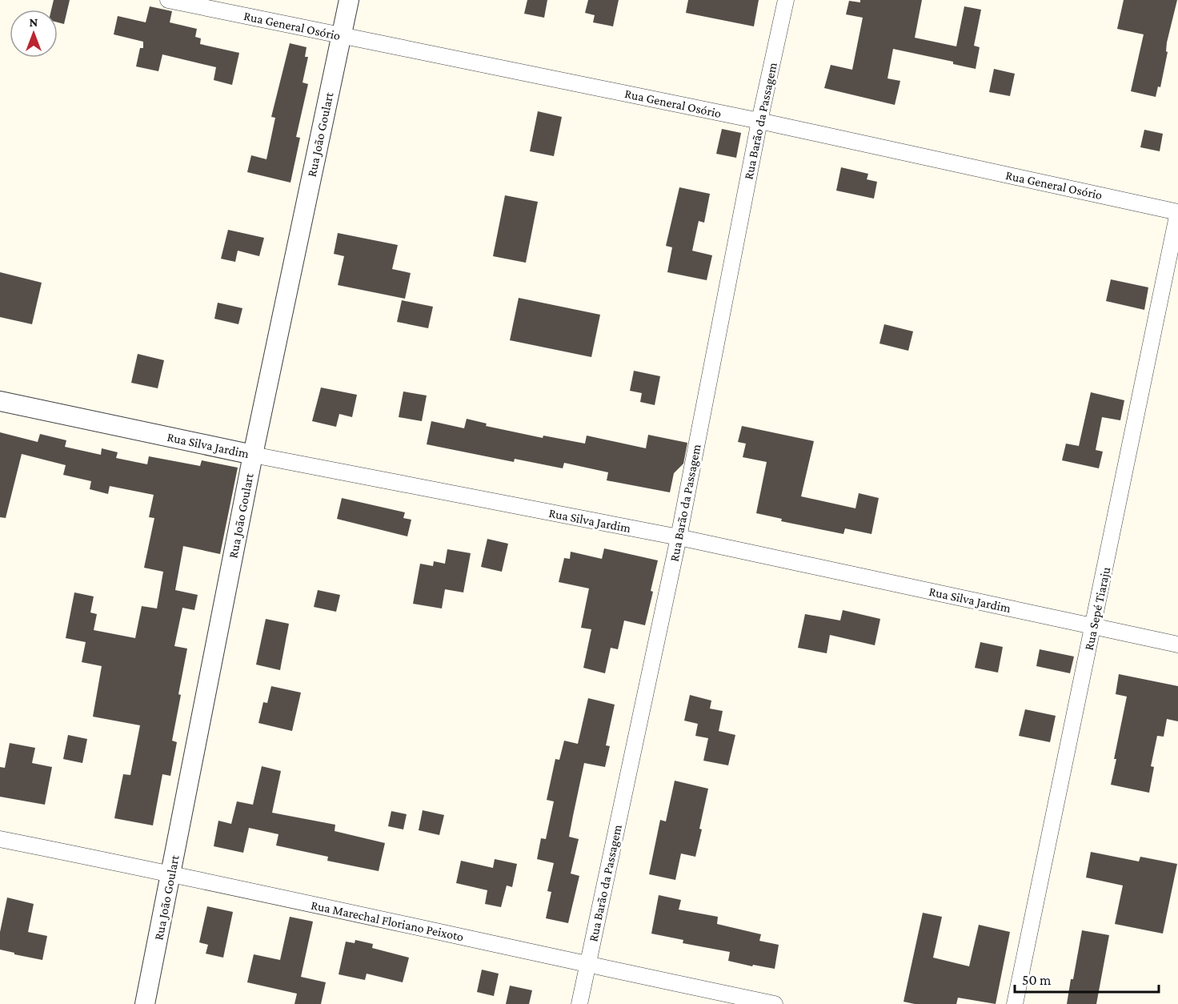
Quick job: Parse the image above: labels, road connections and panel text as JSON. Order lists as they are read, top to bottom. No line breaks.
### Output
{"streets":{"street":["Rua General Osório","Rua Barão da Passagem","Rua João Goulart","Rua Silva Jardim","Rua Sepé Tiaraju","Rua Marechal Floriano Peixoto"]},"crossings":[["Rua General Osório","Rua Barão da Passagem"],["Rua General Osório","Rua João Goulart"],["Rua General Osório","Rua Sepé Tiaraju"],["Rua Barão da Passagem","Rua Silva Jardim"],["Rua Barão da Passagem","Rua Marechal Floriano Peixoto"],["Rua João Goulart","Rua Silva Jardim"],["Rua João Goulart","Rua Marechal Floriano Peixoto"],["Rua Silva Jardim","Rua Sepé Tiaraju"]],"scale_bar":"50 m","north":"top"}
